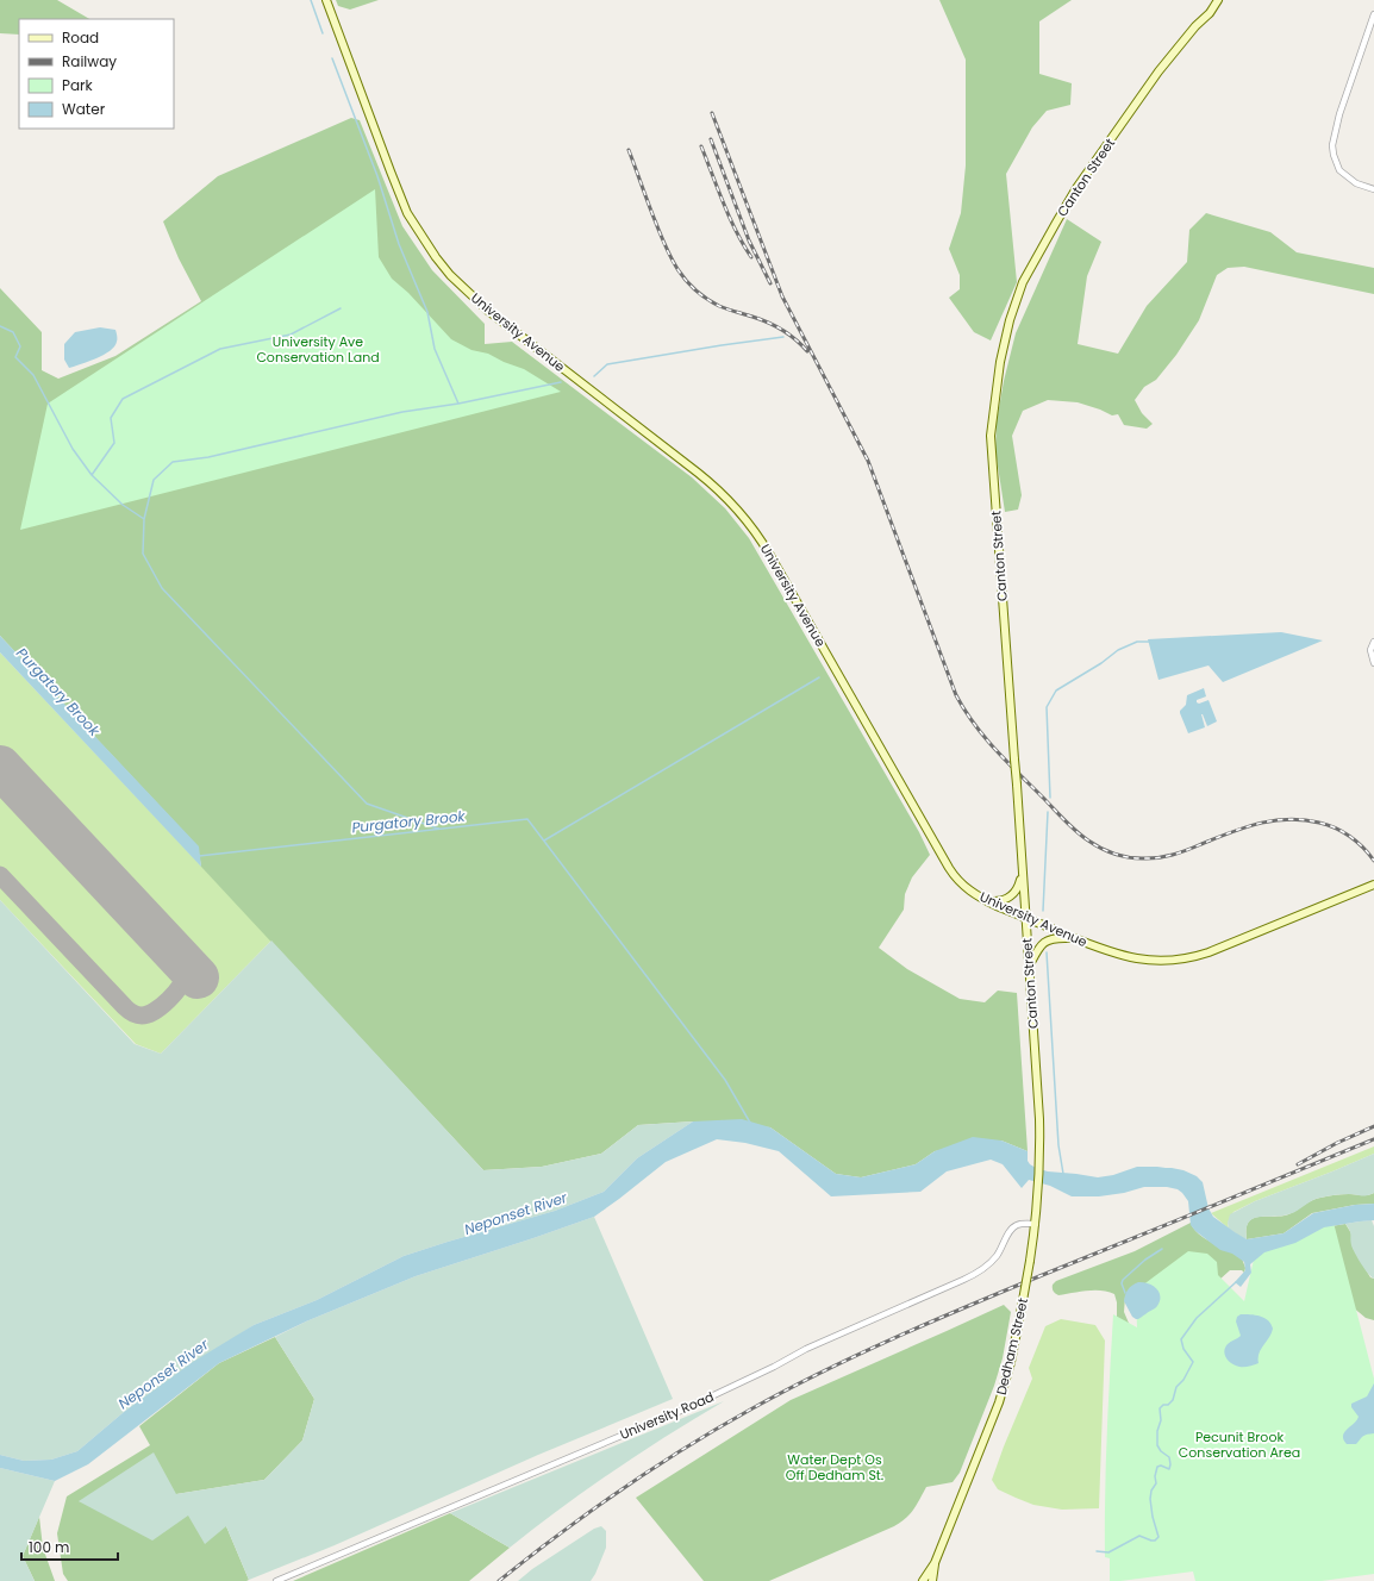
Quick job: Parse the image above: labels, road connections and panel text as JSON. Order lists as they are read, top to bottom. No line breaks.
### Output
{"streets":{"main road":["Canton Street","University Avenue","Dedham Street"],"street":["University Road"]},"crossings":[["Canton Street","University Avenue"],["Canton Street","Dedham Street"],["Dedham Street","University Road"]],"water":["Purgatory Brook","Neponset River"],"parks":["University Ave Conservation Land","Pecunit Brook Conservation Area","Water Dept Os Off Dedham St."],"legend":["Road","Railway","Park","Water"],"scale_bar":"100 m"}
